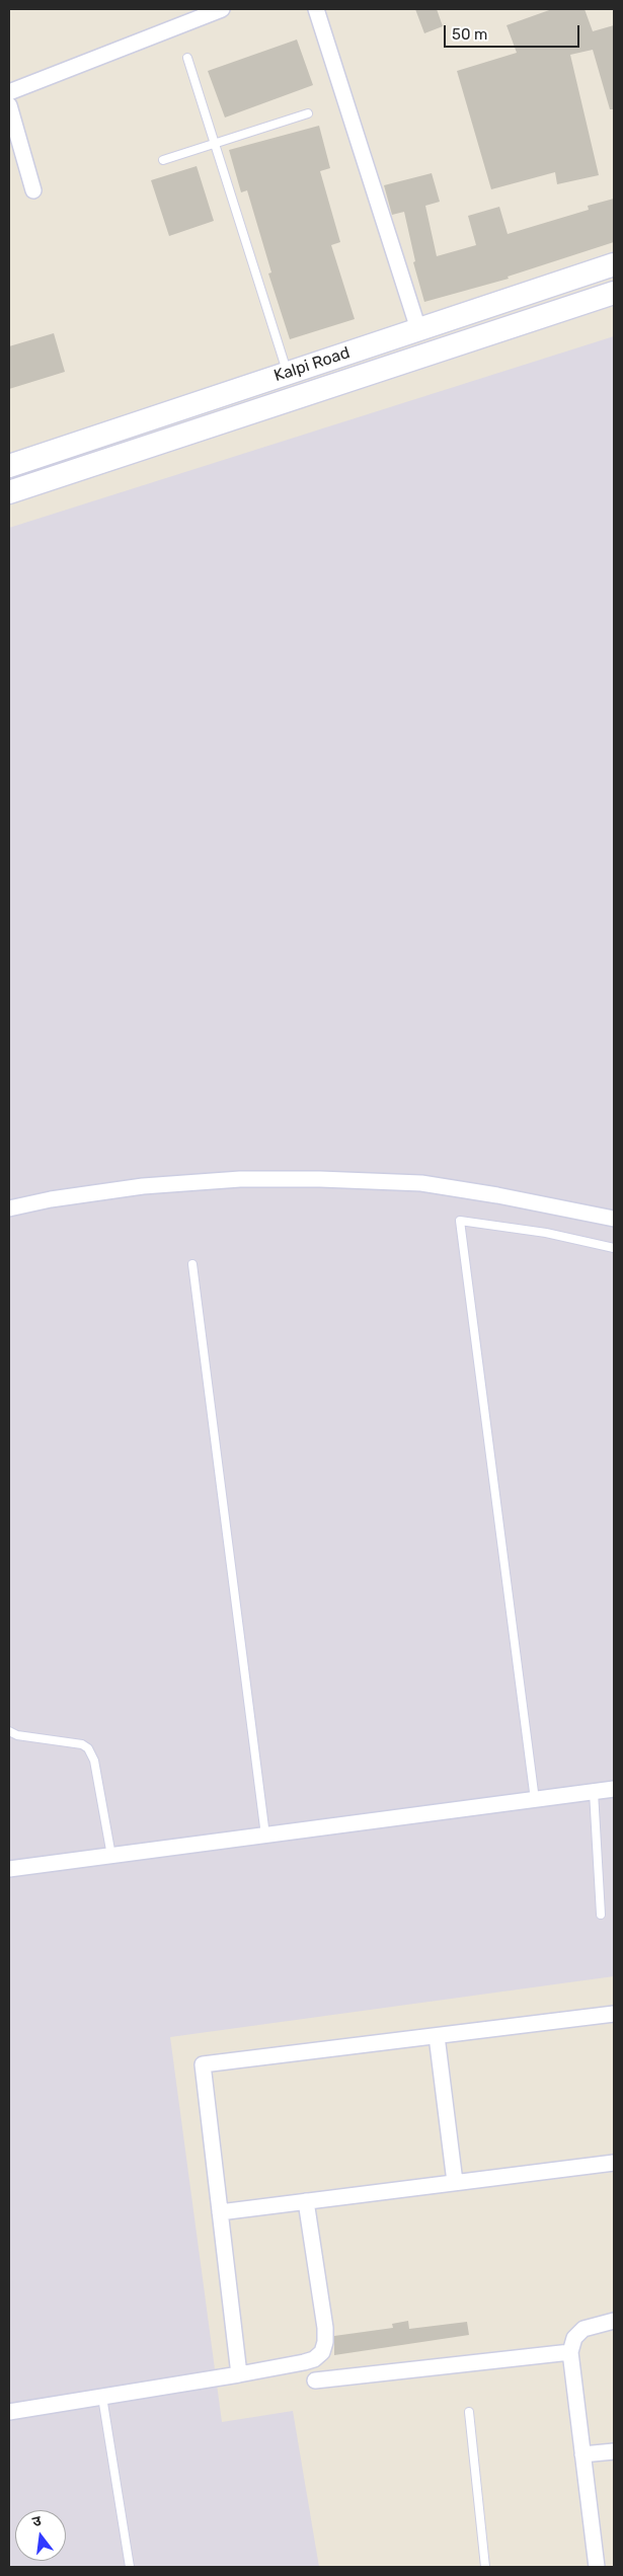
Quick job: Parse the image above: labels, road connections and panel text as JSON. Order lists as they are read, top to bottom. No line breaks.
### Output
{"streets":{"main road":["Kalpi Road"]},"scale_bar":"50 m","north":"top"}
